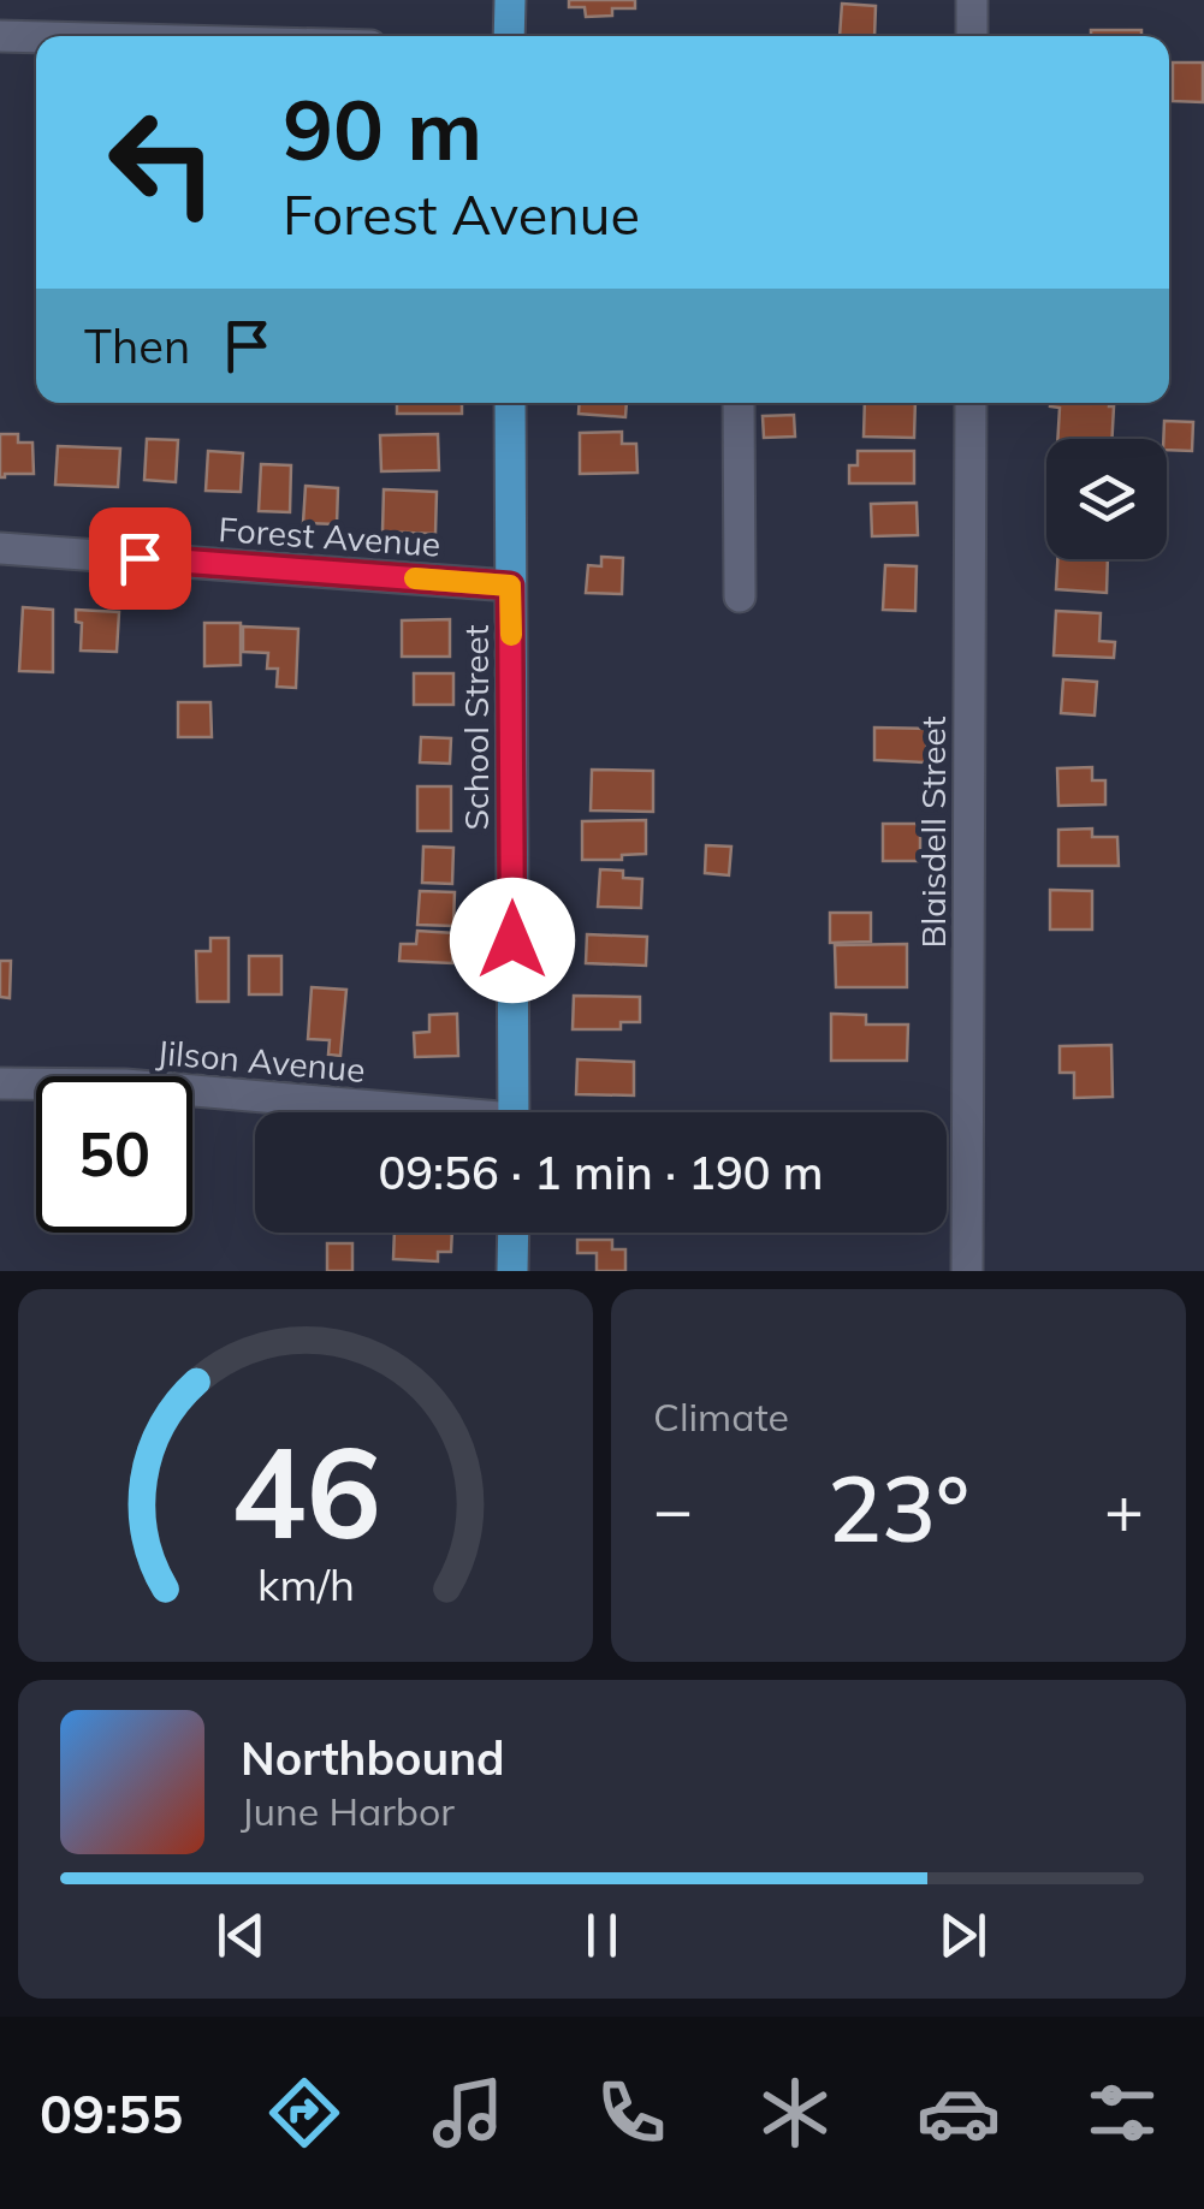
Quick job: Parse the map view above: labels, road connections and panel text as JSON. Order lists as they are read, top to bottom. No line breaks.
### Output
{"streets":{"main road":["School Street"],"street":["Forest Avenue","Blaisdell Street","Jilson Avenue"]},"crossings":[["Forest Avenue","School Street"]],"page":{"turn":["90 m","Forest Avenue"],"then":"Then","limit":"50","trip":"09:56 · 1 min · 190 m","tile":"Climate","heat":["−","23°","+"],"song":["Northbound","June Harbor"],"tabs":"09:55","gauge":["46","km/h"]}}
